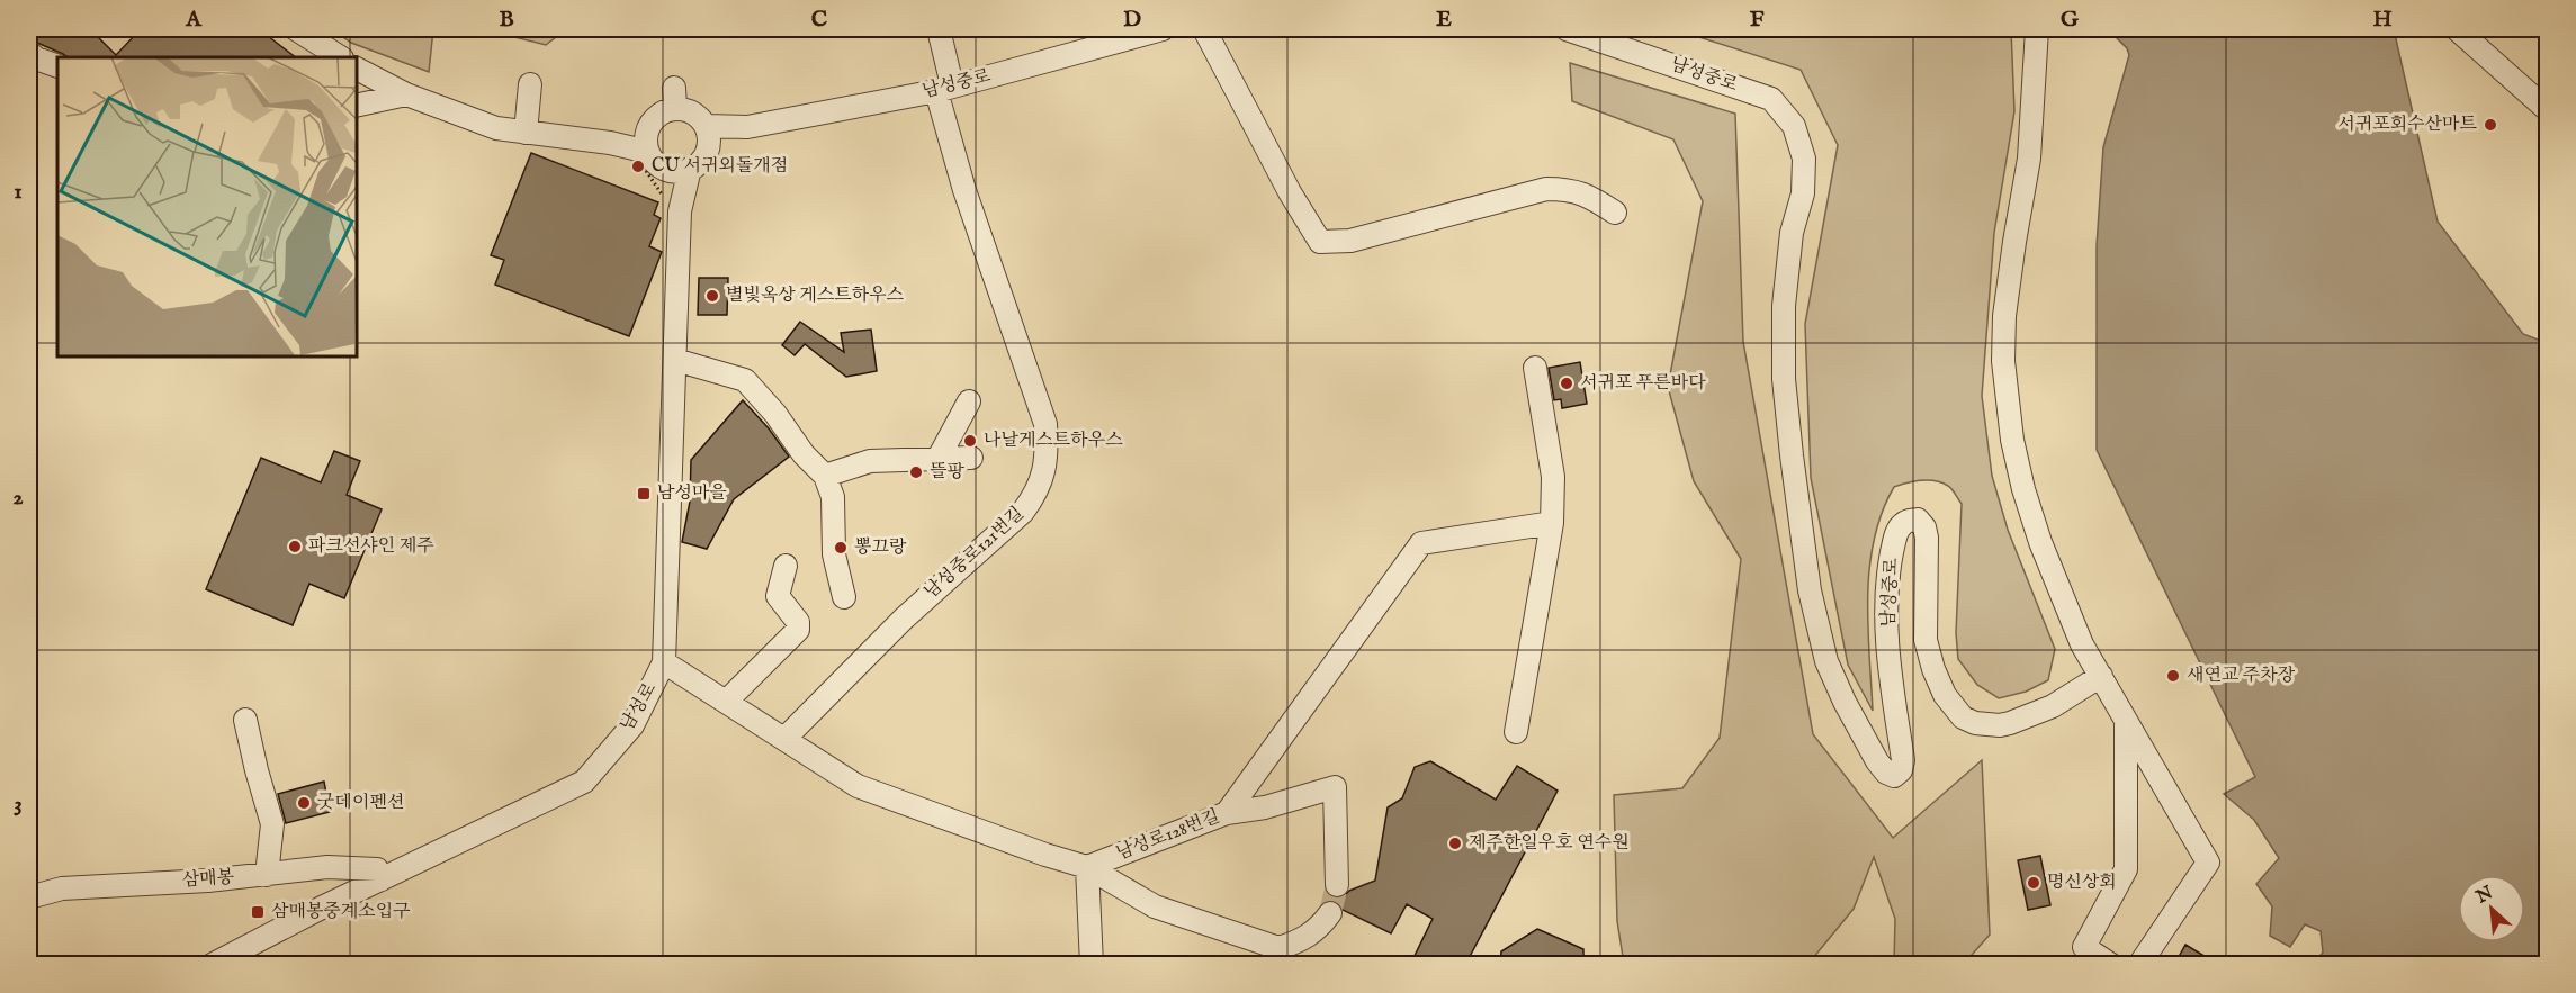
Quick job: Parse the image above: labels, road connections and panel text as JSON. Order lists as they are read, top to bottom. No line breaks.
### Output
{"streets":{"street":["남성중로","남성중로121번길","남성로","남성로128번길","삼매봉"]},"crossings":[["남성중로","남성중로121번길"],["남성중로","남성로"],["남성로","삼매봉"]],"places":{"other":["서귀포회수산마트","CU 서귀외돌개점","별빛옥상 게스트하우스","서귀포 푸른바다","나날게스트하우스","뜰팡","파크선샤인 제주","뽕끄랑","새연교 주차장","굿데이펜션","제주한일우호 연수원","명신상회"],"transit":["남성마을","삼매봉중계소입구"]},"north":"top left","grid":{"columns":["A","B","C","D","E","F","G","H"],"rows":["1","2","3"]}}
